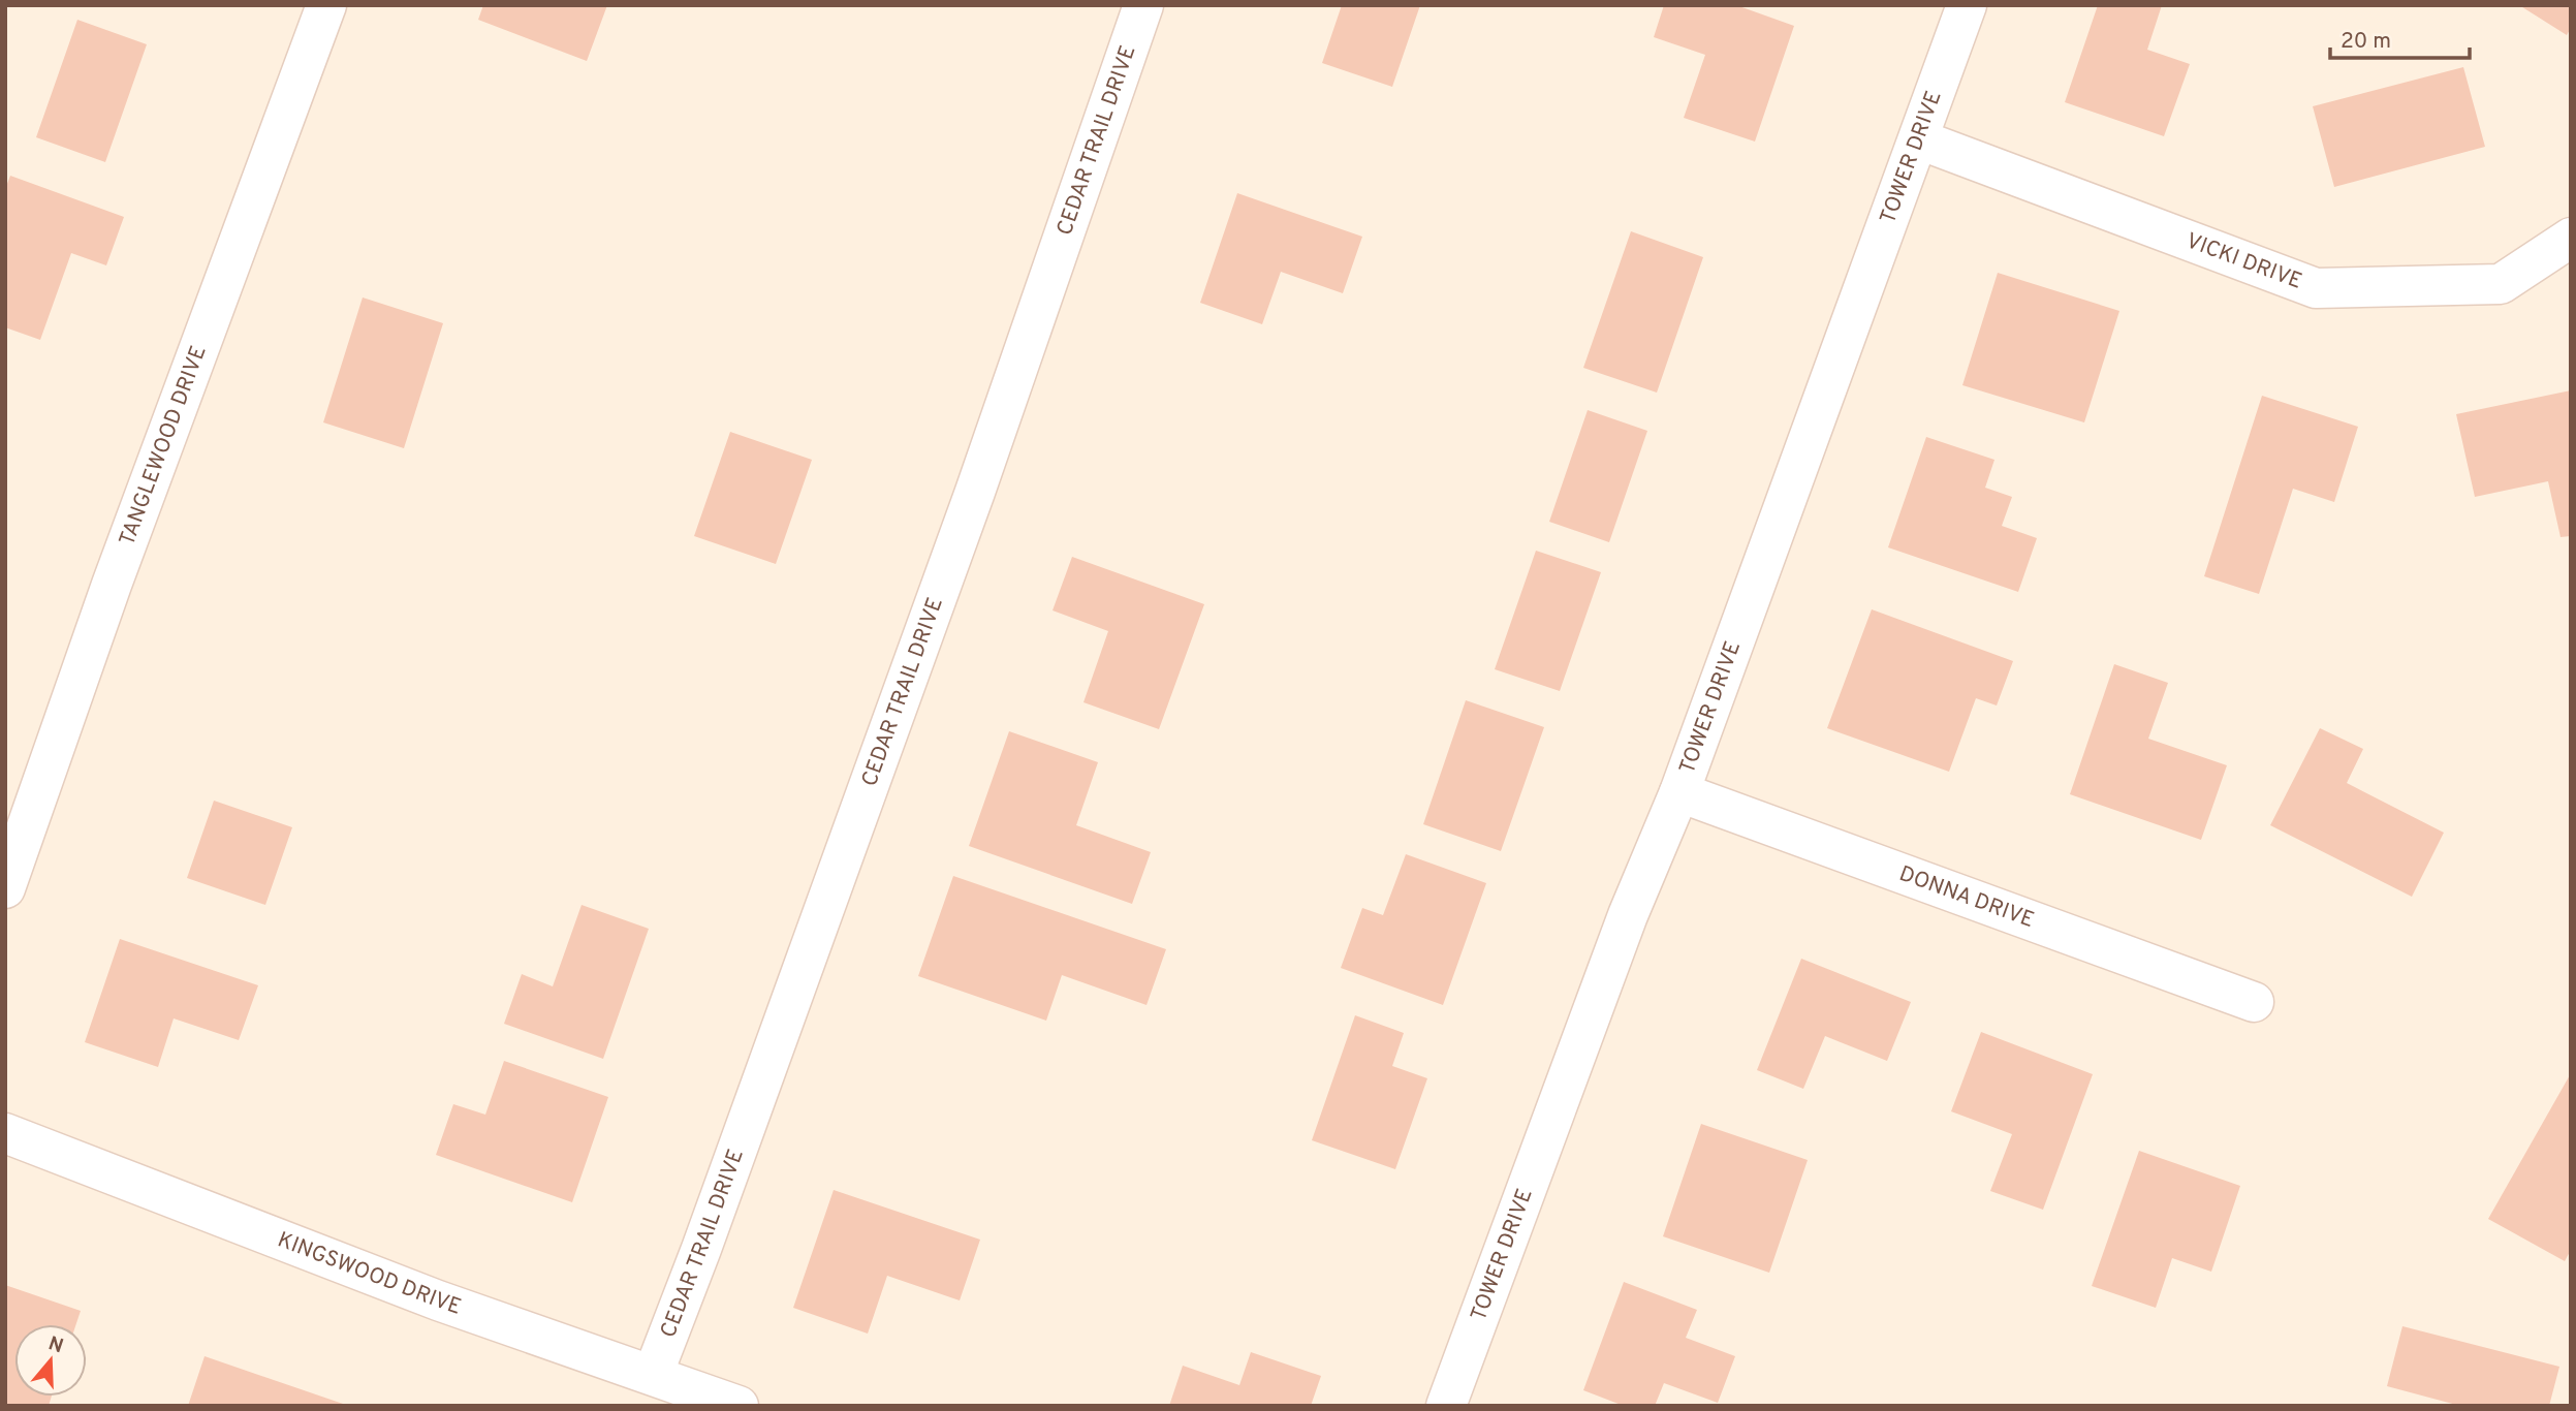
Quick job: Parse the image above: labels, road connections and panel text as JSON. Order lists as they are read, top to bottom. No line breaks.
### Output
{"streets":{"street":["CEDAR TRAIL DRIVE","TOWER DRIVE","VICKI DRIVE","TANGLEWOOD DRIVE","DONNA DRIVE","KINGSWOOD DRIVE"]},"crossings":[["CEDAR TRAIL DRIVE","KINGSWOOD DRIVE"],["TOWER DRIVE","VICKI DRIVE"],["TOWER DRIVE","DONNA DRIVE"]],"scale_bar":"20 m","north":"top"}
